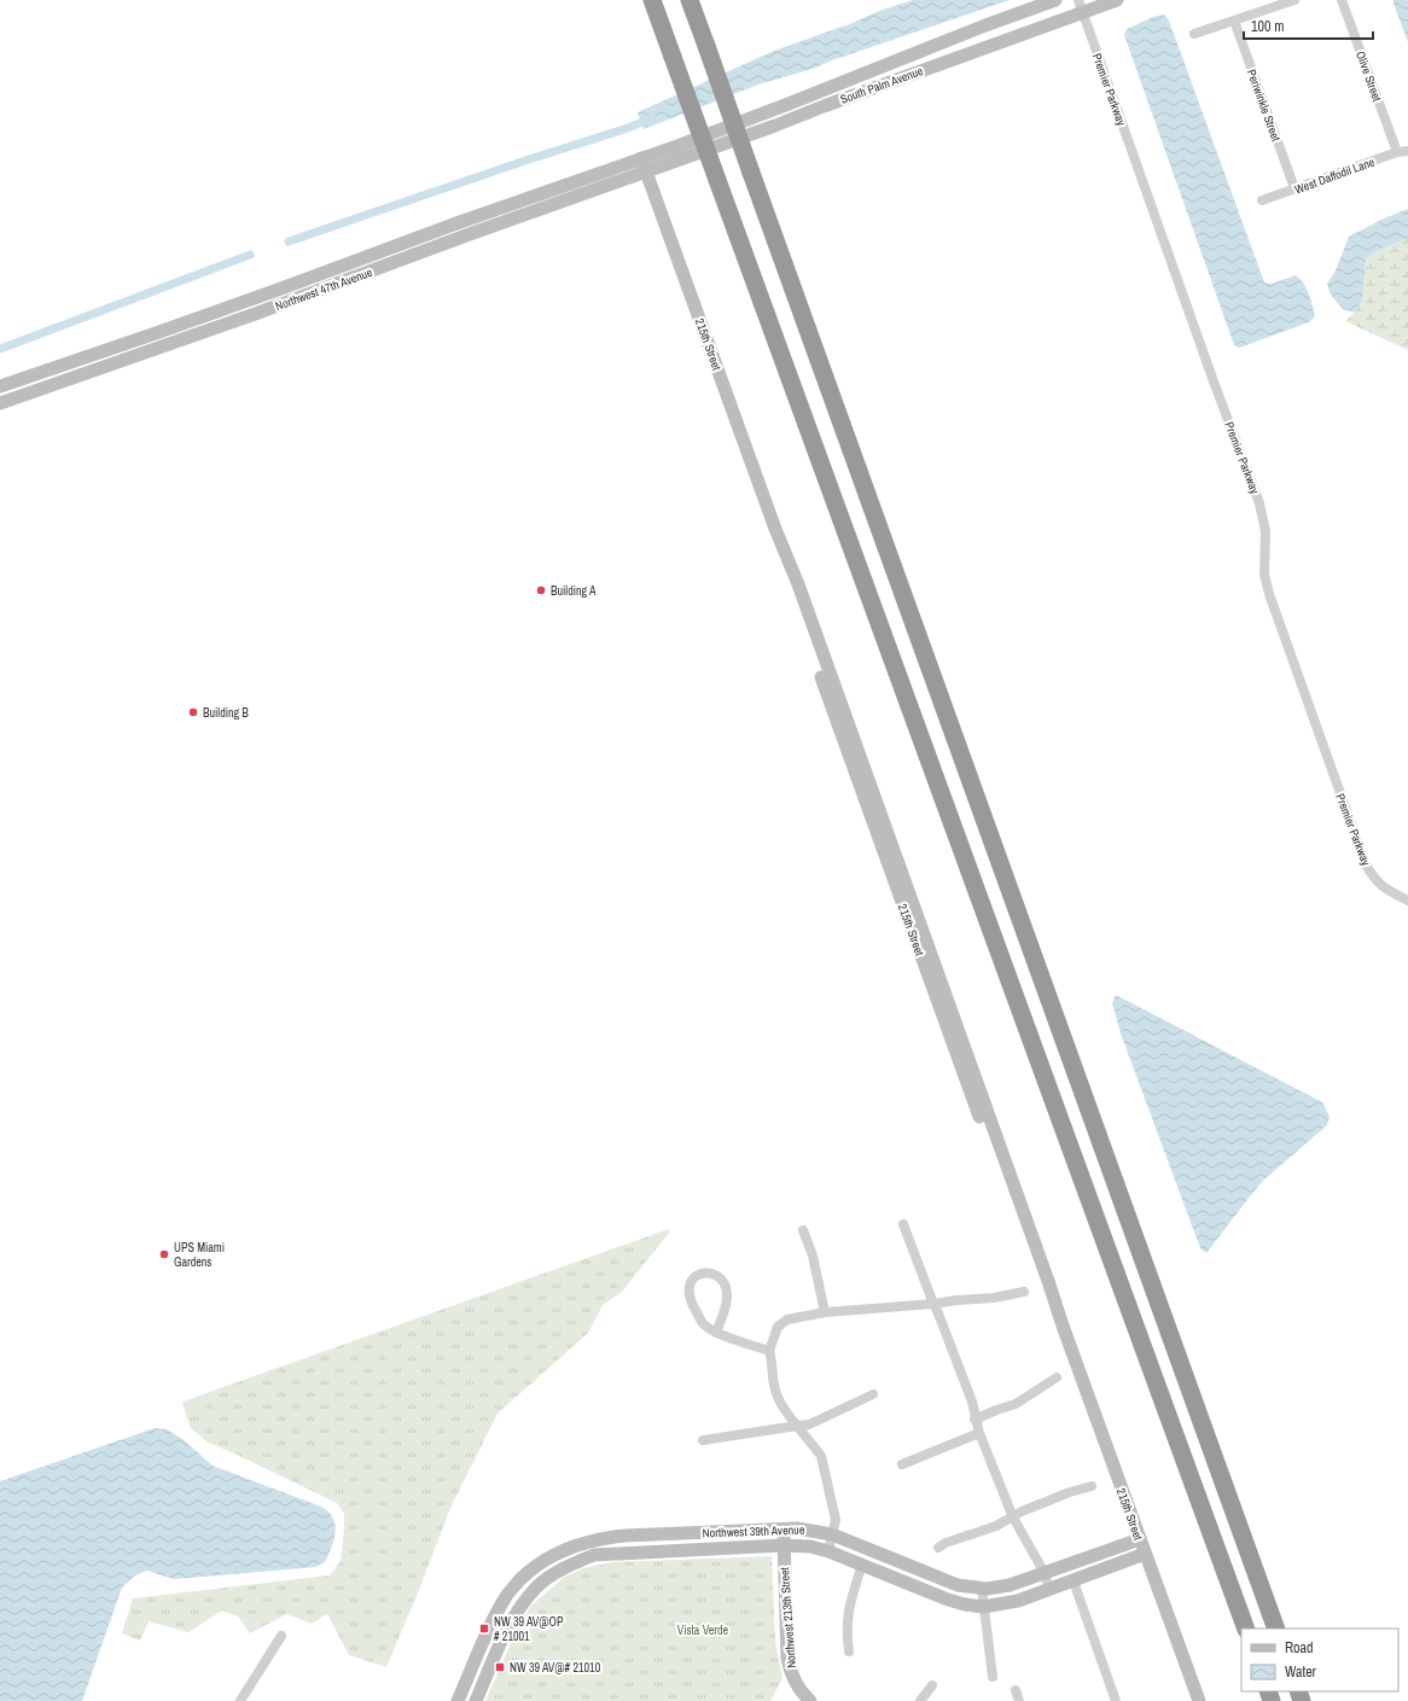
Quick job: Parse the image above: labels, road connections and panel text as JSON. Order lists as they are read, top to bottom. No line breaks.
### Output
{"streets":{"street":["Olive Street","South Palm Avenue","Premier Parkway","Periwinkle Street","West Daffodil Lane","Northwest 47th Avenue","215th Street","Northwest 39th Avenue","Northwest 213th Street"]},"crossings":[["Olive Street","West Daffodil Lane"],["South Palm Avenue","Premier Parkway"],["South Palm Avenue","Northwest 47th Avenue"],["South Palm Avenue","215th Street"],["Periwinkle Street","West Daffodil Lane"],["Northwest 47th Avenue","215th Street"],["215th Street","Northwest 39th Avenue"],["Northwest 39th Avenue","Northwest 213th Street"]],"parks":["Vista Verde"],"places":{"other":["Building A","Building B","UPS Miami Gardens"],"transit":["NW 39 AV@OP # 21001","NW 39 AV@# 21010"]},"legend":["Road","Water"],"scale_bar":"100 m"}
